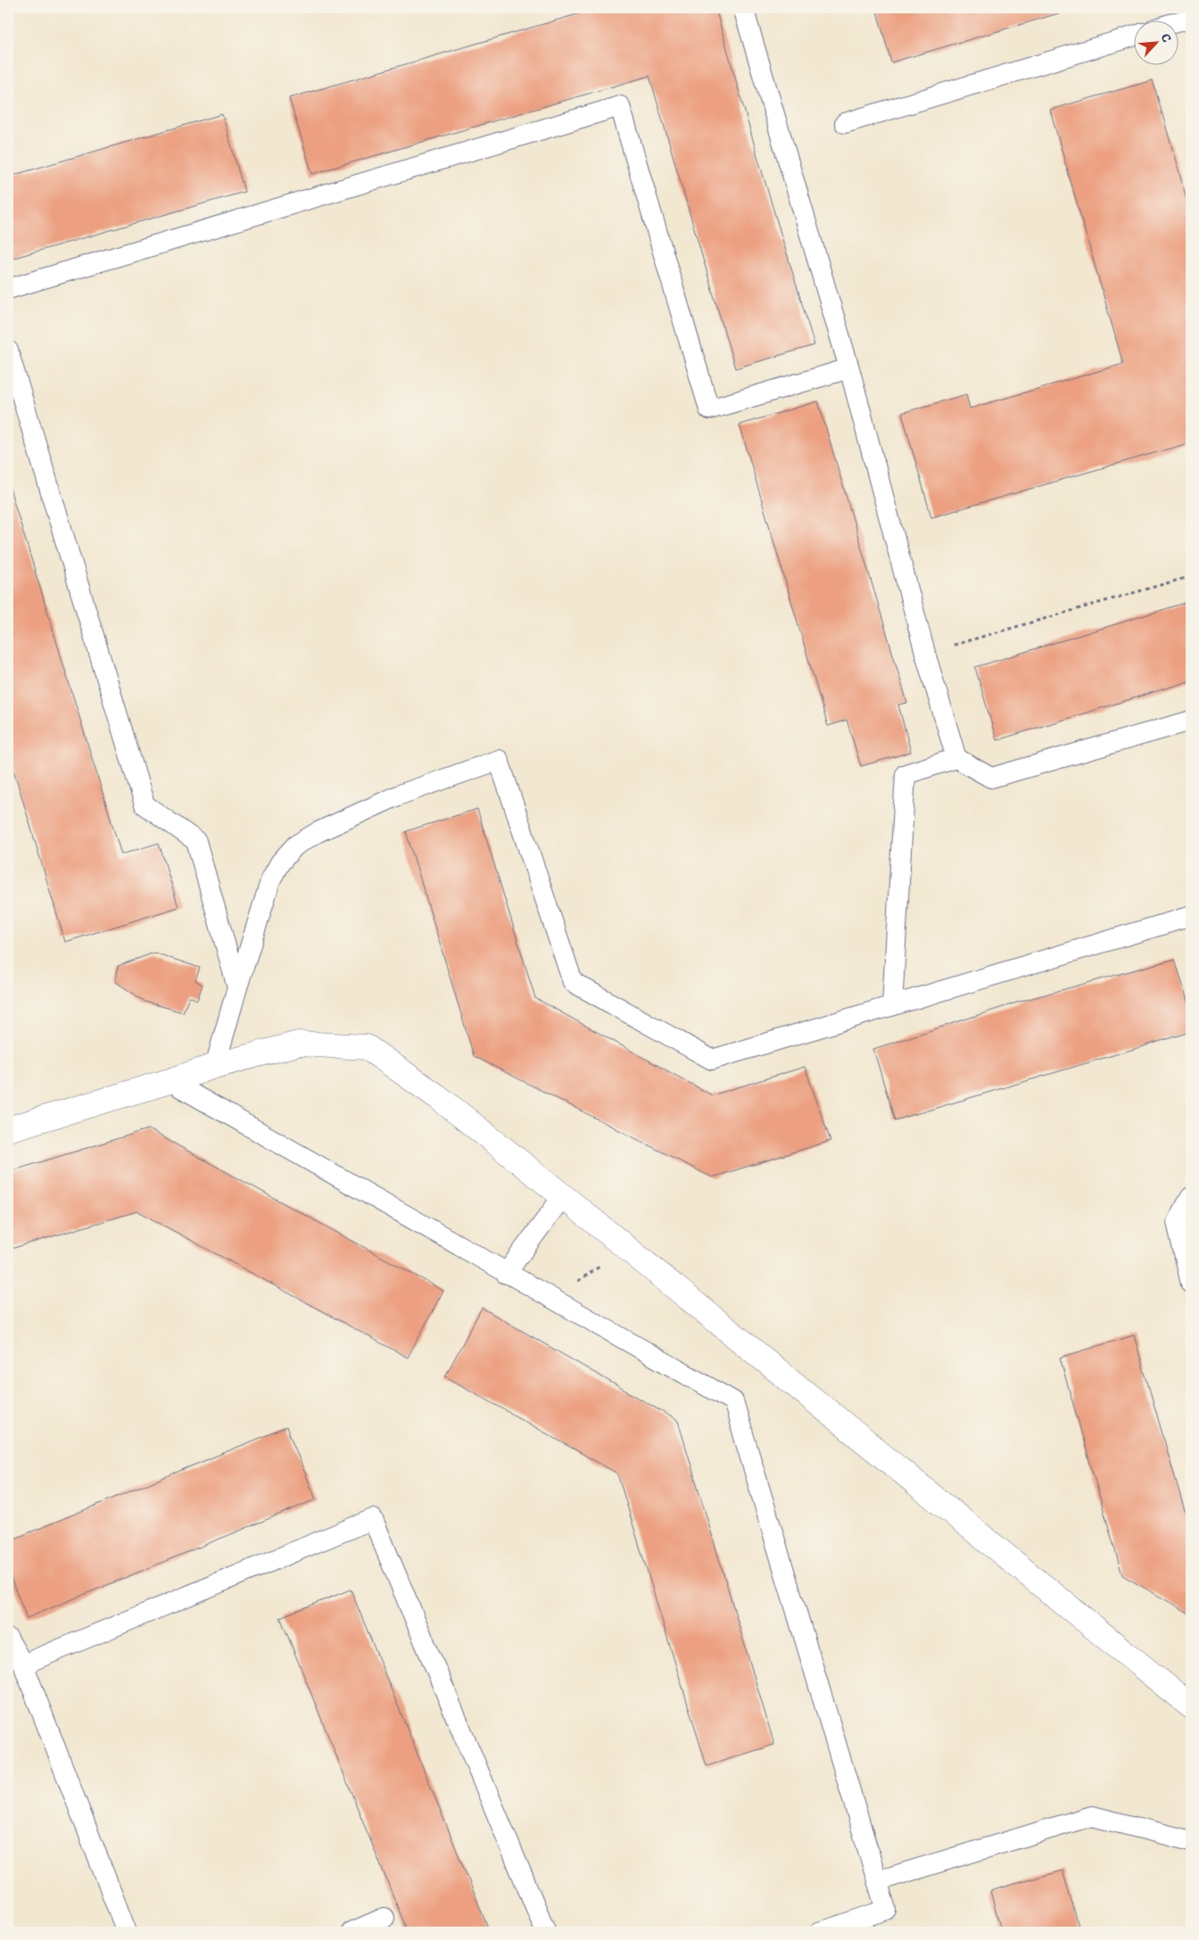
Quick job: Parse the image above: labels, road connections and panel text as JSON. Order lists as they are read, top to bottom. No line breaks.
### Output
{"north":"top right"}
